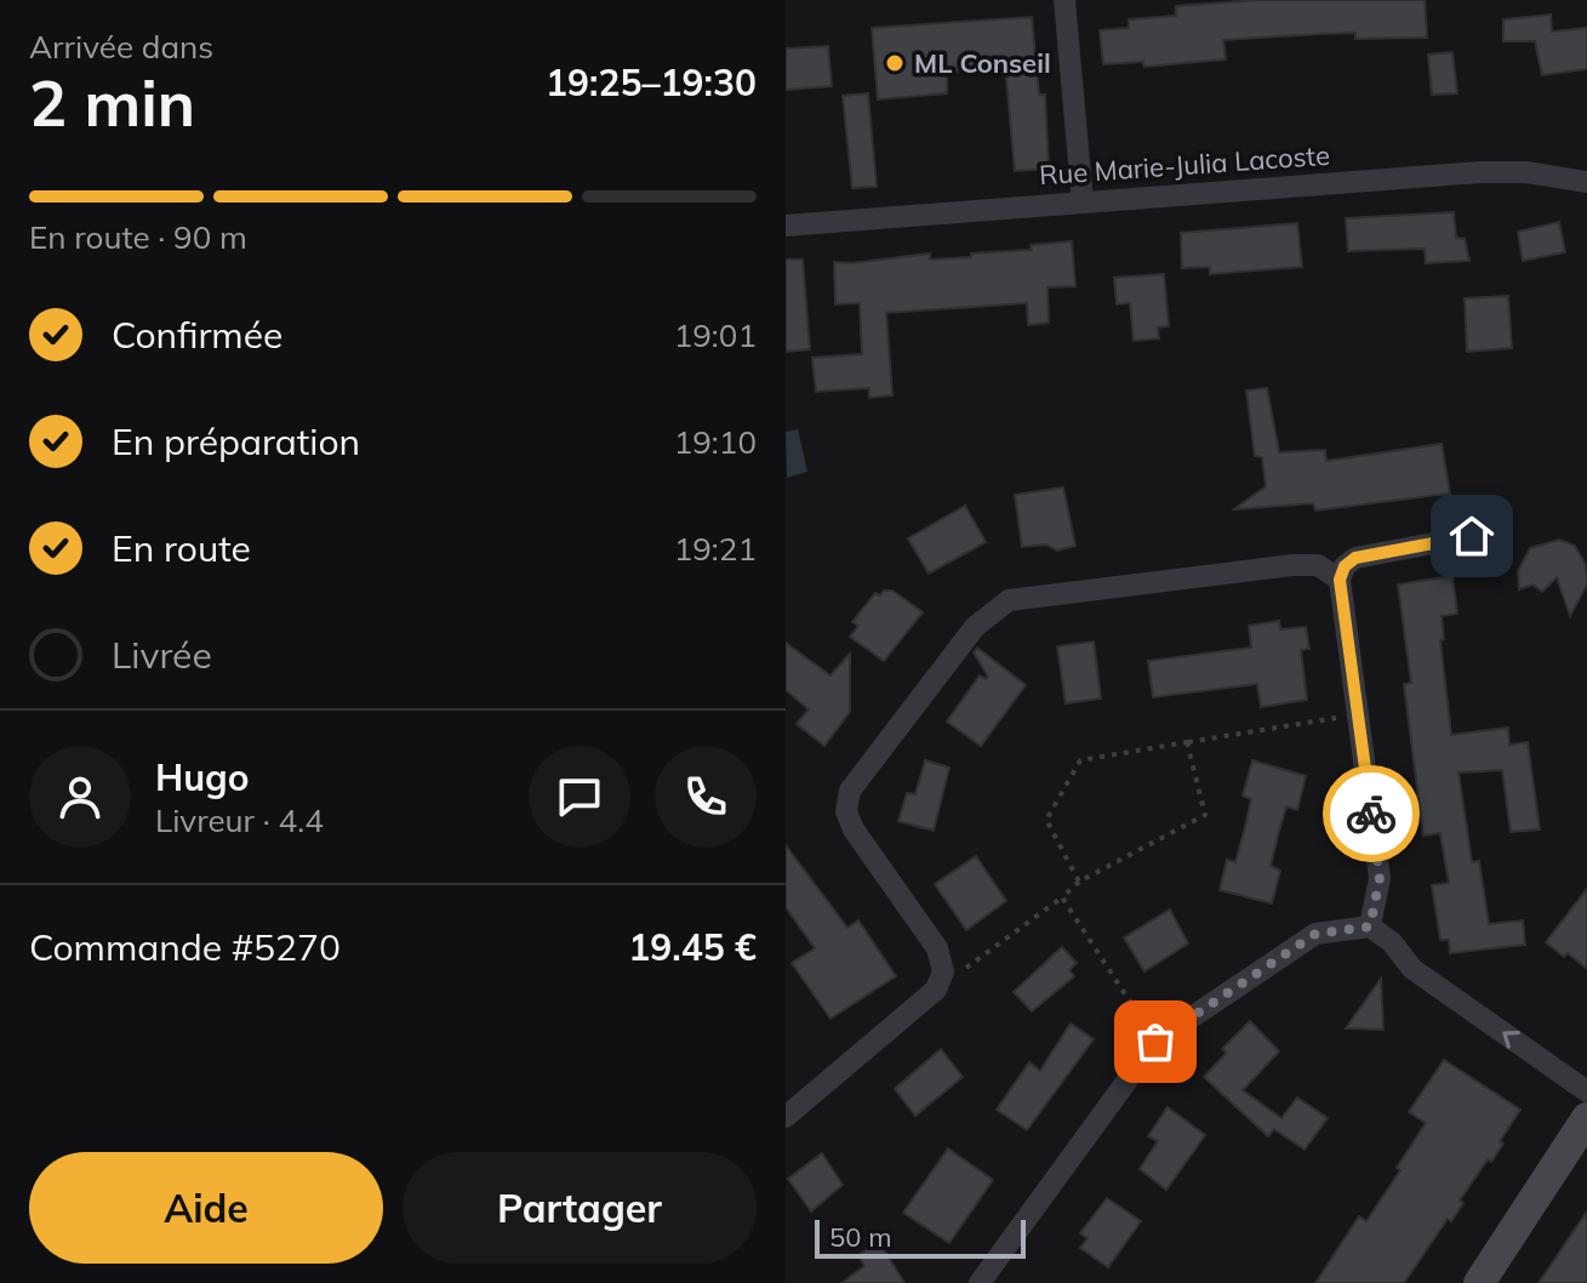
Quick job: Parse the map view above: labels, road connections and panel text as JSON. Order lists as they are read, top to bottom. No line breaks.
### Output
{"streets":{"street":["Rue Marie-Julia Lacoste"]},"places":["ML Conseil"],"scale_bar":"50 m","page":{"heading":["2 min","Arrivée dans","19:25–19:30"],"panel":["Hugo","Livreur · 4.4","Commande #5270","19.45 €"],"bar":"En route · 90 m","list":[["Confirmée","19:01"],["En préparation","19:10"],["En route","19:21"],"Livrée"],"buttons":["Aide","Partager"],"scale":"50 m"}}
